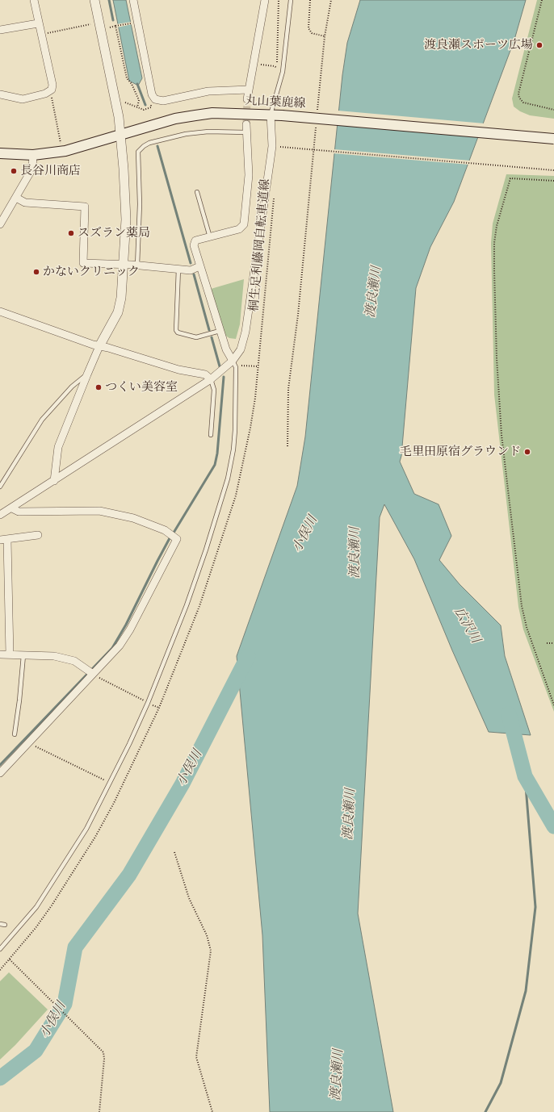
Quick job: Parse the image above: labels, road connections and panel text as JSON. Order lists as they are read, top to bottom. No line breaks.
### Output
{"streets":{"main road":["丸山葉鹿線"],"path":["桐生足利藤岡自転車道線"]},"water":["渡良瀬川","小俣川","広沢川"],"places":["渡良瀬スポーツ広場","長谷川商店","スズラン薬局","かないクリニック","つくい美容室","毛里田原宿グラウンド"]}
